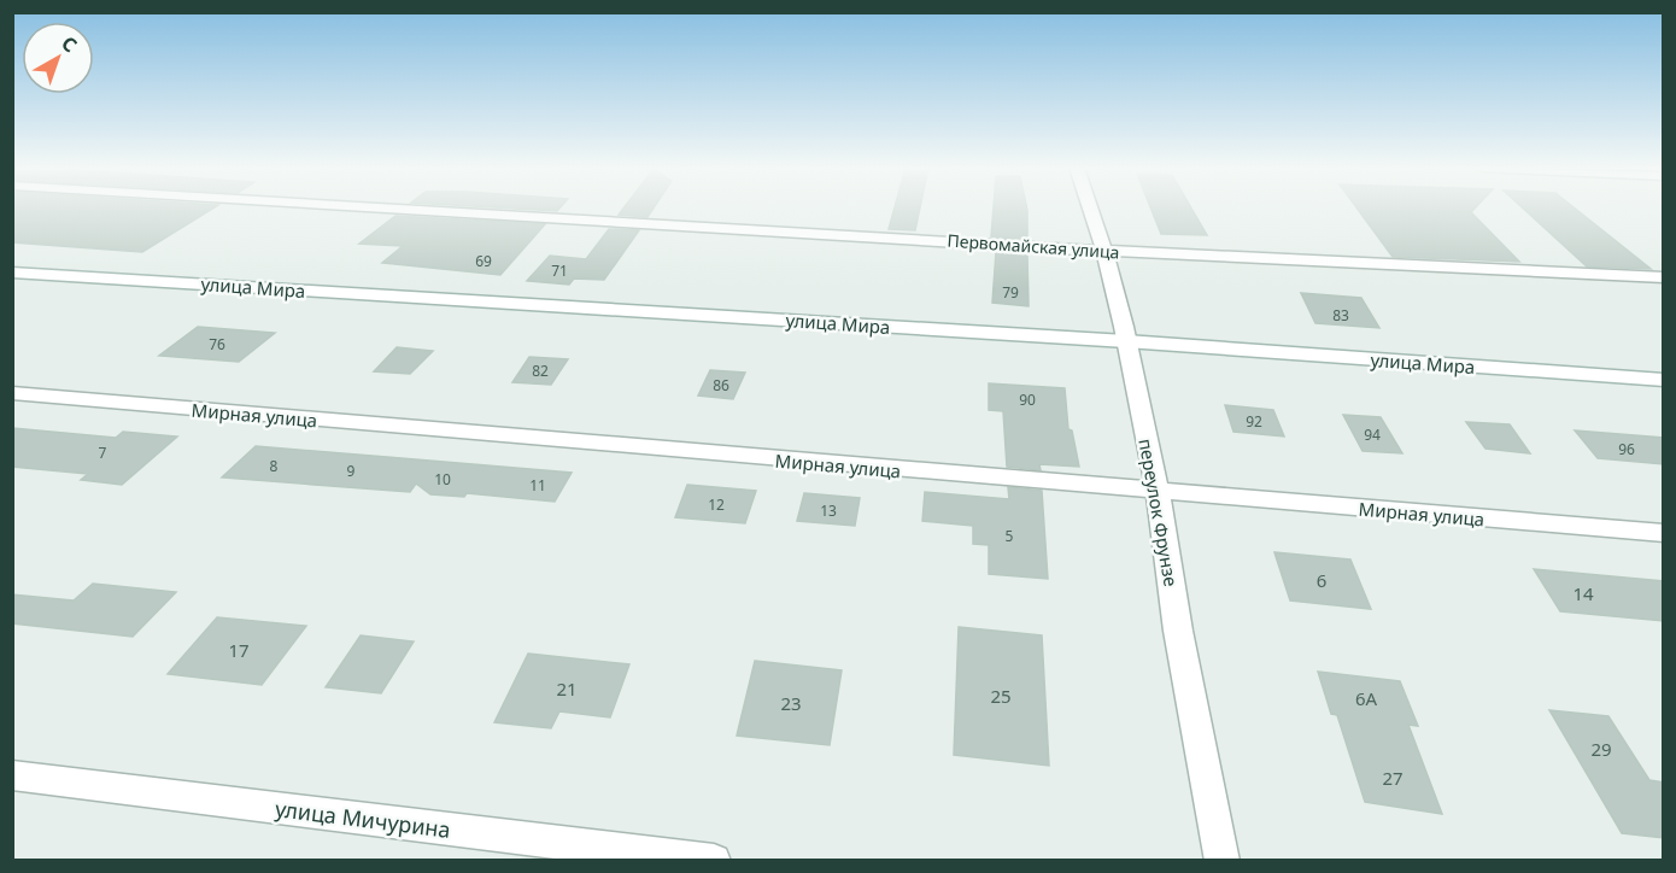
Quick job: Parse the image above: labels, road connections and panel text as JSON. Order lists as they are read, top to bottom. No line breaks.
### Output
{"streets":{"street":["Первомайская улица","улица Мира","Мирная улица","переулок Фрунзе","улица Мичурина"]},"crossings":[["Первомайская улица","переулок Фрунзе"],["улица Мира","переулок Фрунзе"],["Мирная улица","переулок Фрунзе"]],"house_numbers":["69","71","79","83","76","82","86","90","92","94","96","7","8","9","10","11","12","13","5","6","14","17","21","25","6А","23","29","27"],"north":"top right"}
